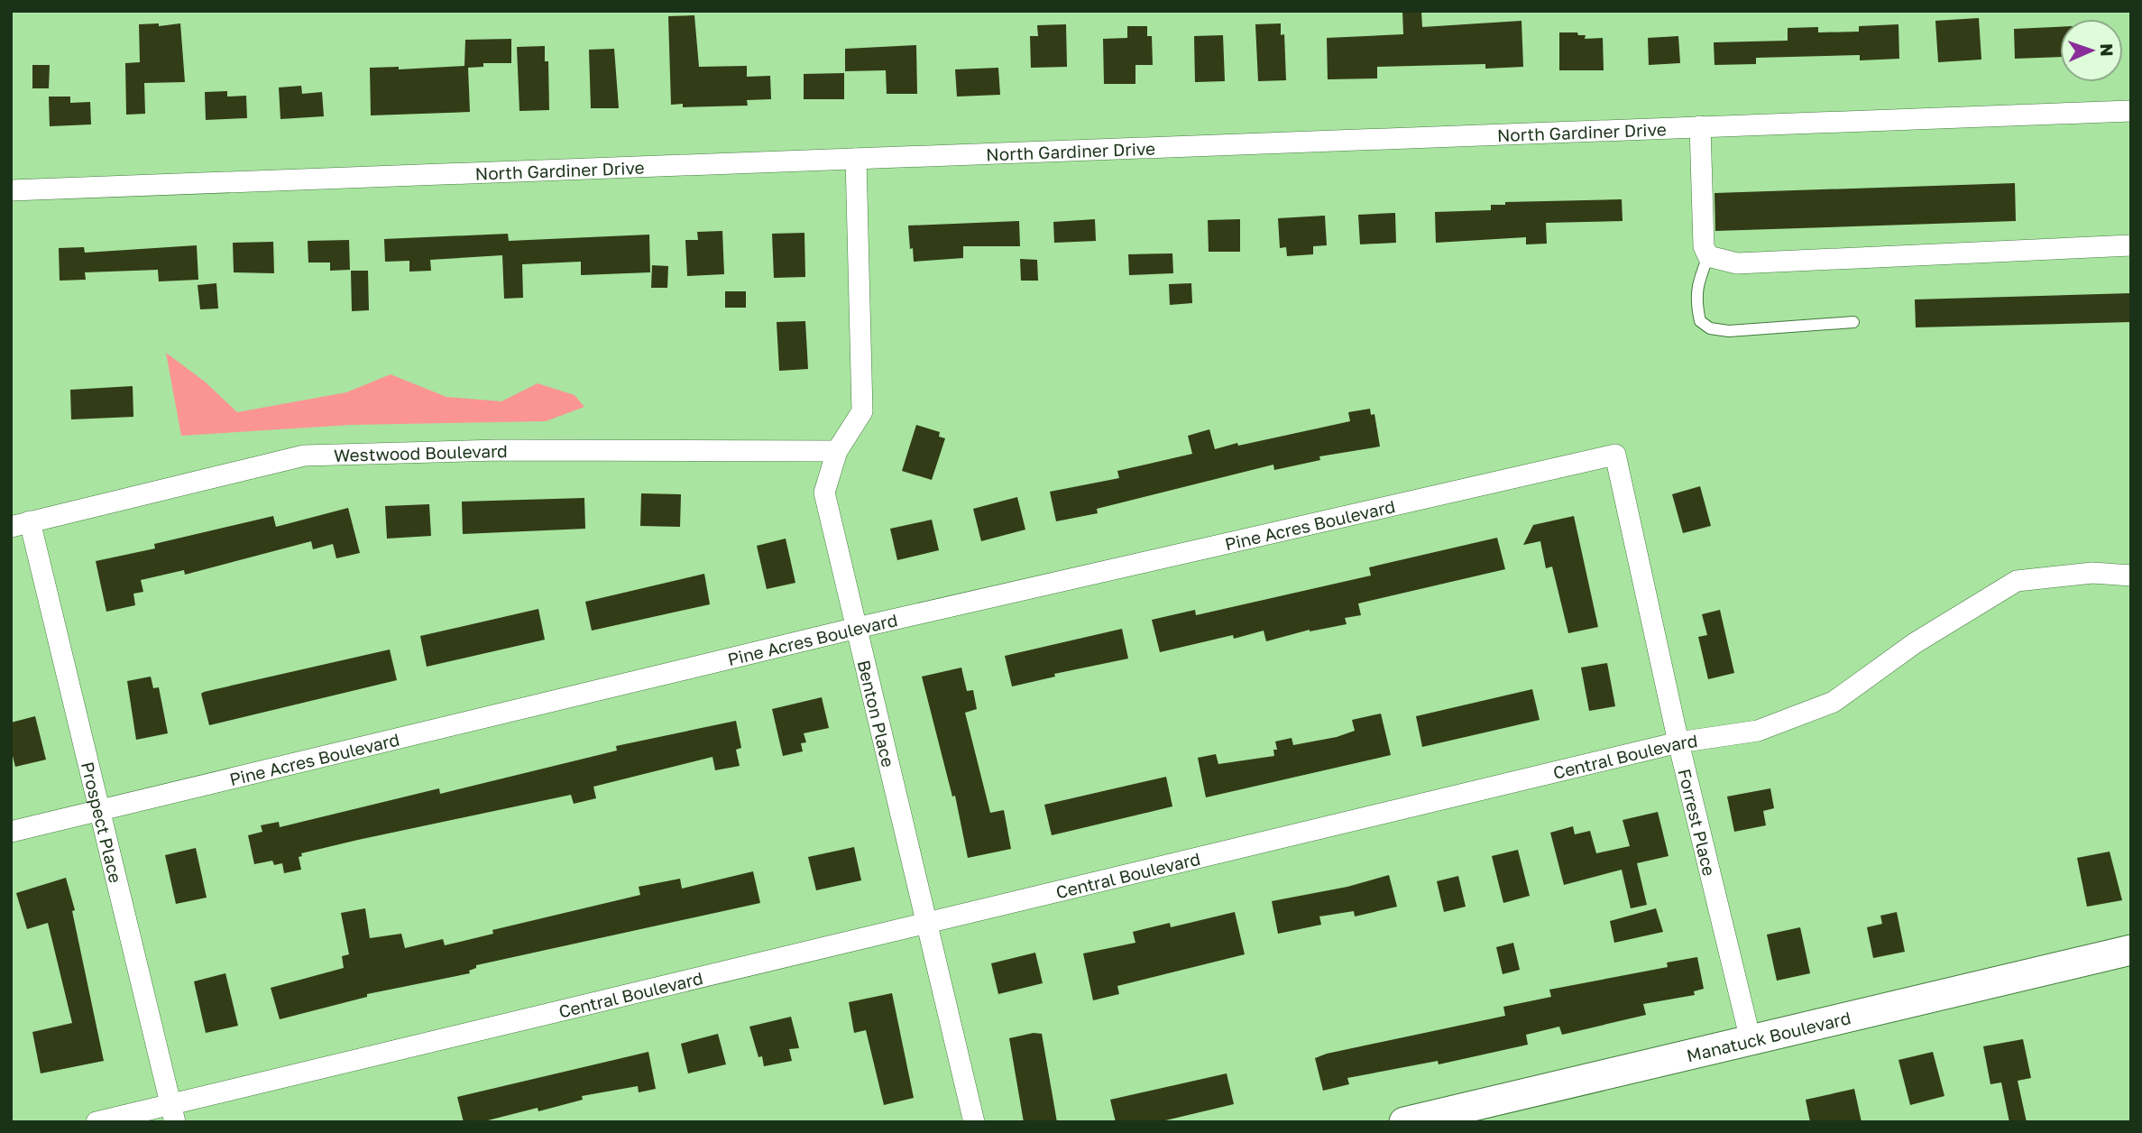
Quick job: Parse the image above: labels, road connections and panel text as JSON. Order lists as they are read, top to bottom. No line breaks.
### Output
{"streets":{"street":["North Gardiner Drive","Westwood Boulevard","Pine Acres Boulevard","Benton Place","Central Boulevard","Prospect Place","Forrest Place","Manatuck Boulevard"]},"crossings":[["North Gardiner Drive","Benton Place"],["Westwood Boulevard","Benton Place"],["Westwood Boulevard","Prospect Place"],["Pine Acres Boulevard","Benton Place"],["Pine Acres Boulevard","Prospect Place"],["Pine Acres Boulevard","Forrest Place"],["Benton Place","Central Boulevard"],["Central Boulevard","Prospect Place"],["Central Boulevard","Forrest Place"],["Forrest Place","Manatuck Boulevard"]],"north":"right"}
